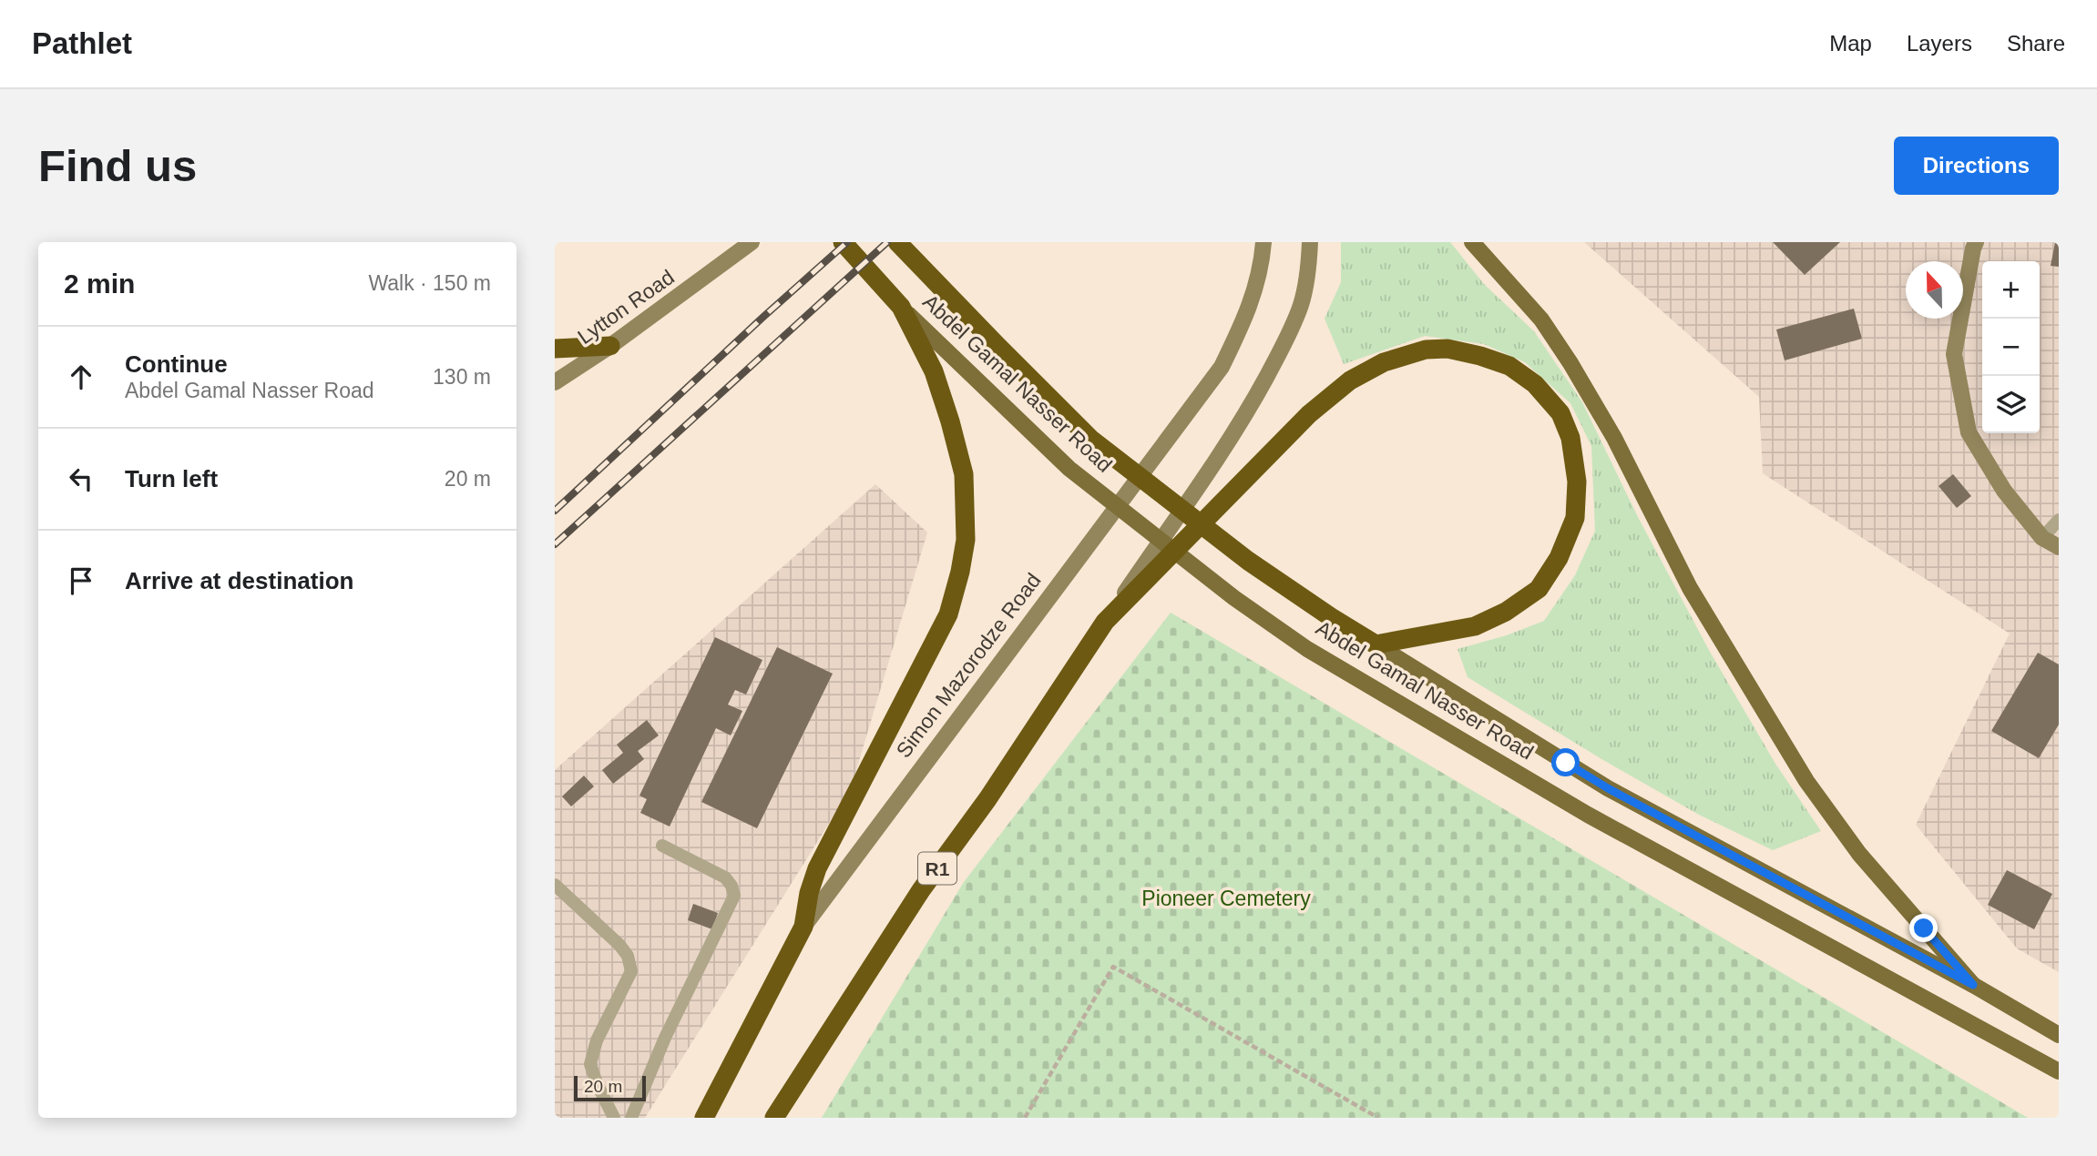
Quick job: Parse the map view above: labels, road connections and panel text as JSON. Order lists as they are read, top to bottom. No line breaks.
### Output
{"streets":{"highway":["Abdel Gamal Nasser Road","Simon Mazorodze Road","R1"],"main road":["Lytton Road"]},"parks":["Pioneer Cemetery"],"scale_bar":"20 m","north":"top","page":{"header":"Pathlet","nav":["Map","Layers","Share"],"buttons":"Directions","title":"Find us","heading":["2 min","Walk · 150 m"],"map_buttons":["+","−"],"list":[["Continue","Abdel Gamal Nasser Road","130 m"],["Turn left","20 m"],"Arrive at destination"],"scale":"20 m"}}
